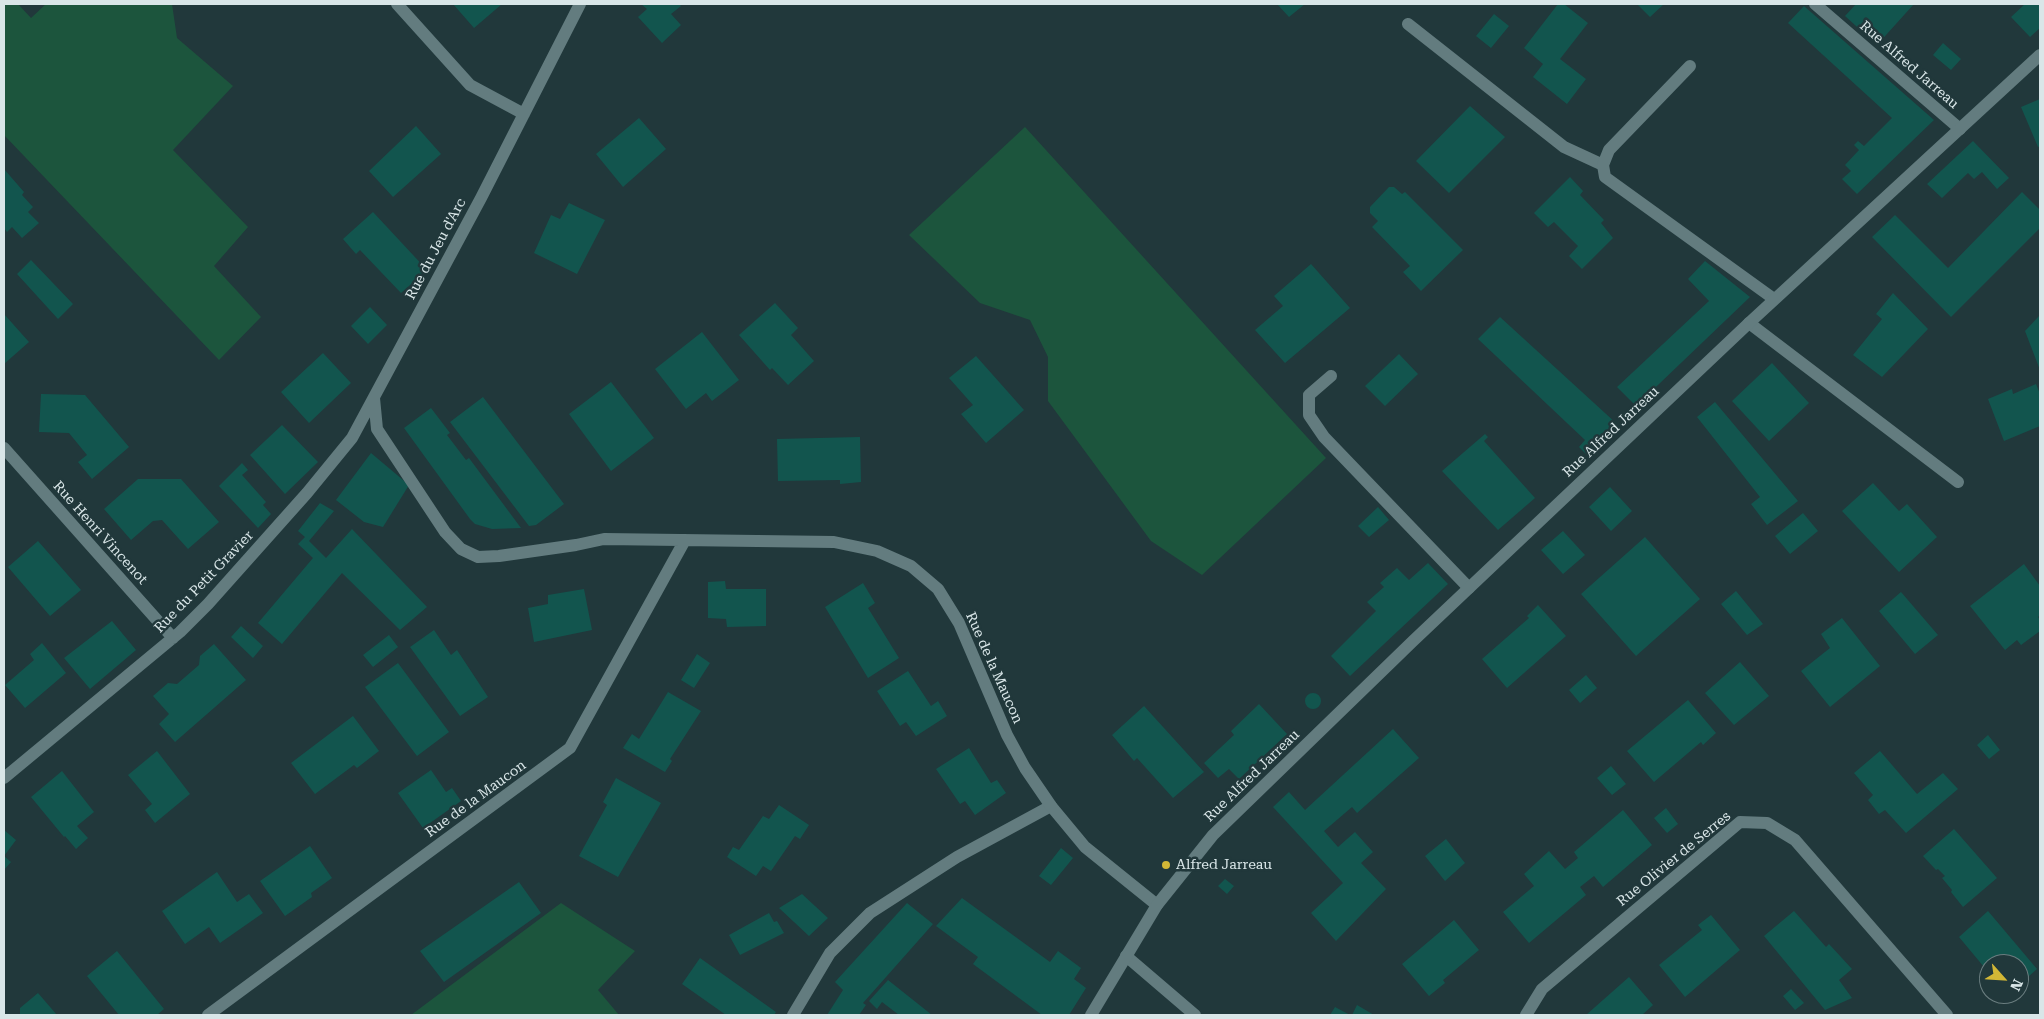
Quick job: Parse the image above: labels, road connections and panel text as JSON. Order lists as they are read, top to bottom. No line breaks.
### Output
{"streets":{"street":["Rue Alfred Jarreau","Rue du Jeu d'Arc","Rue Henri Vincenot","Rue du Petit Gravier","Rue de la Maucon","Rue Olivier de Serres"]},"crossings":[["Rue Alfred Jarreau","Rue de la Maucon"],["Rue du Jeu d'Arc","Rue du Petit Gravier"],["Rue du Jeu d'Arc","Rue de la Maucon"],["Rue Henri Vincenot","Rue du Petit Gravier"],["Rue du Petit Gravier","Rue de la Maucon"]],"places":["Alfred Jarreau"],"north":"bottom right"}
